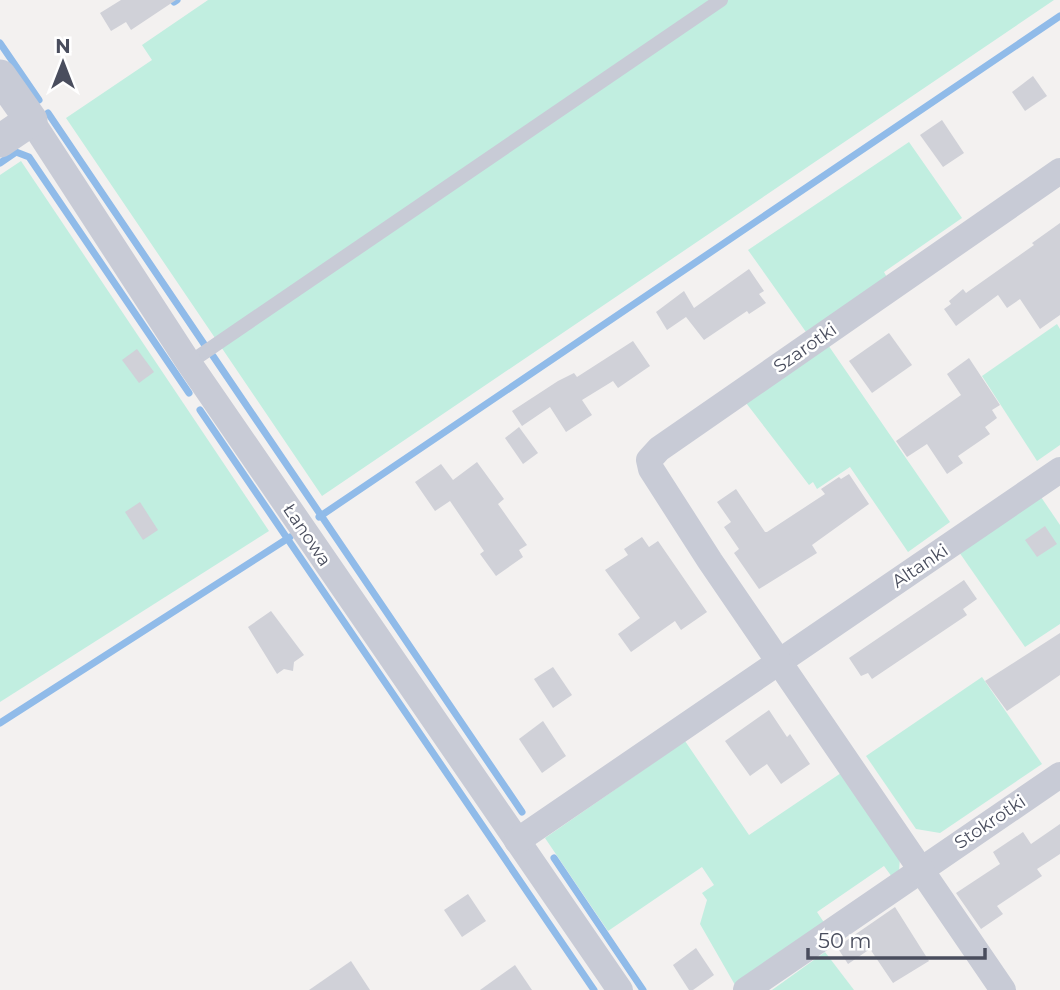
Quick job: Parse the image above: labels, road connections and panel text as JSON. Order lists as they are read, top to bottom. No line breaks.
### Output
{"streets":{"street":["Szarotki","Łanowa","Altanki","Stokrotki"]},"crossings":[["Szarotki","Altanki"],["Łanowa","Altanki"]],"scale_bar":"50 m","north":"top"}
